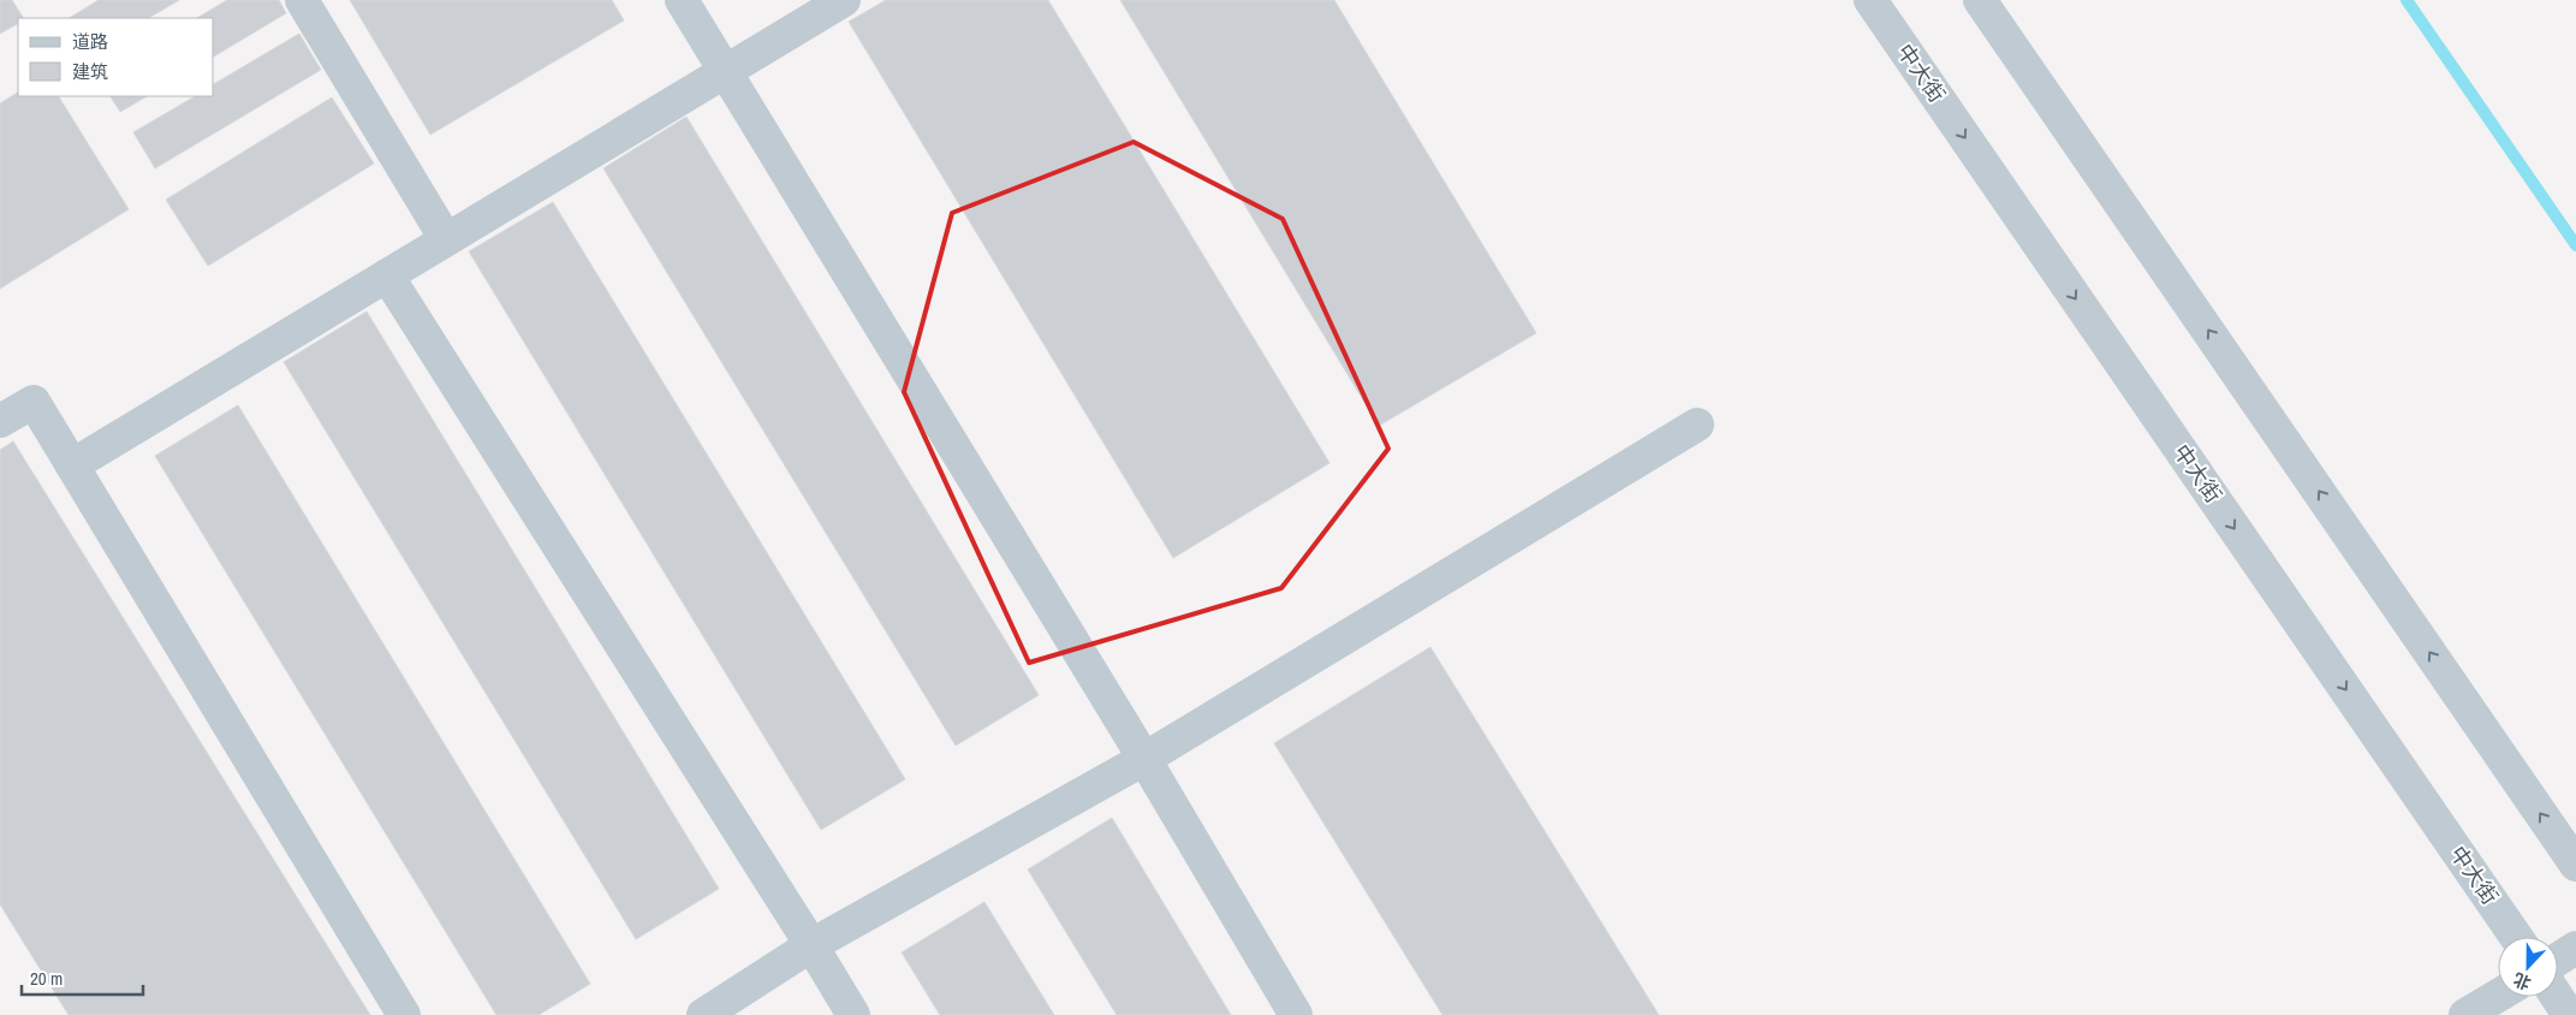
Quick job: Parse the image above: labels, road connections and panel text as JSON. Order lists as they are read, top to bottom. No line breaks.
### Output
{"streets":{"street":["中大街"]},"legend":["道路","建筑"],"scale_bar":"20 m","north":"bottom"}
